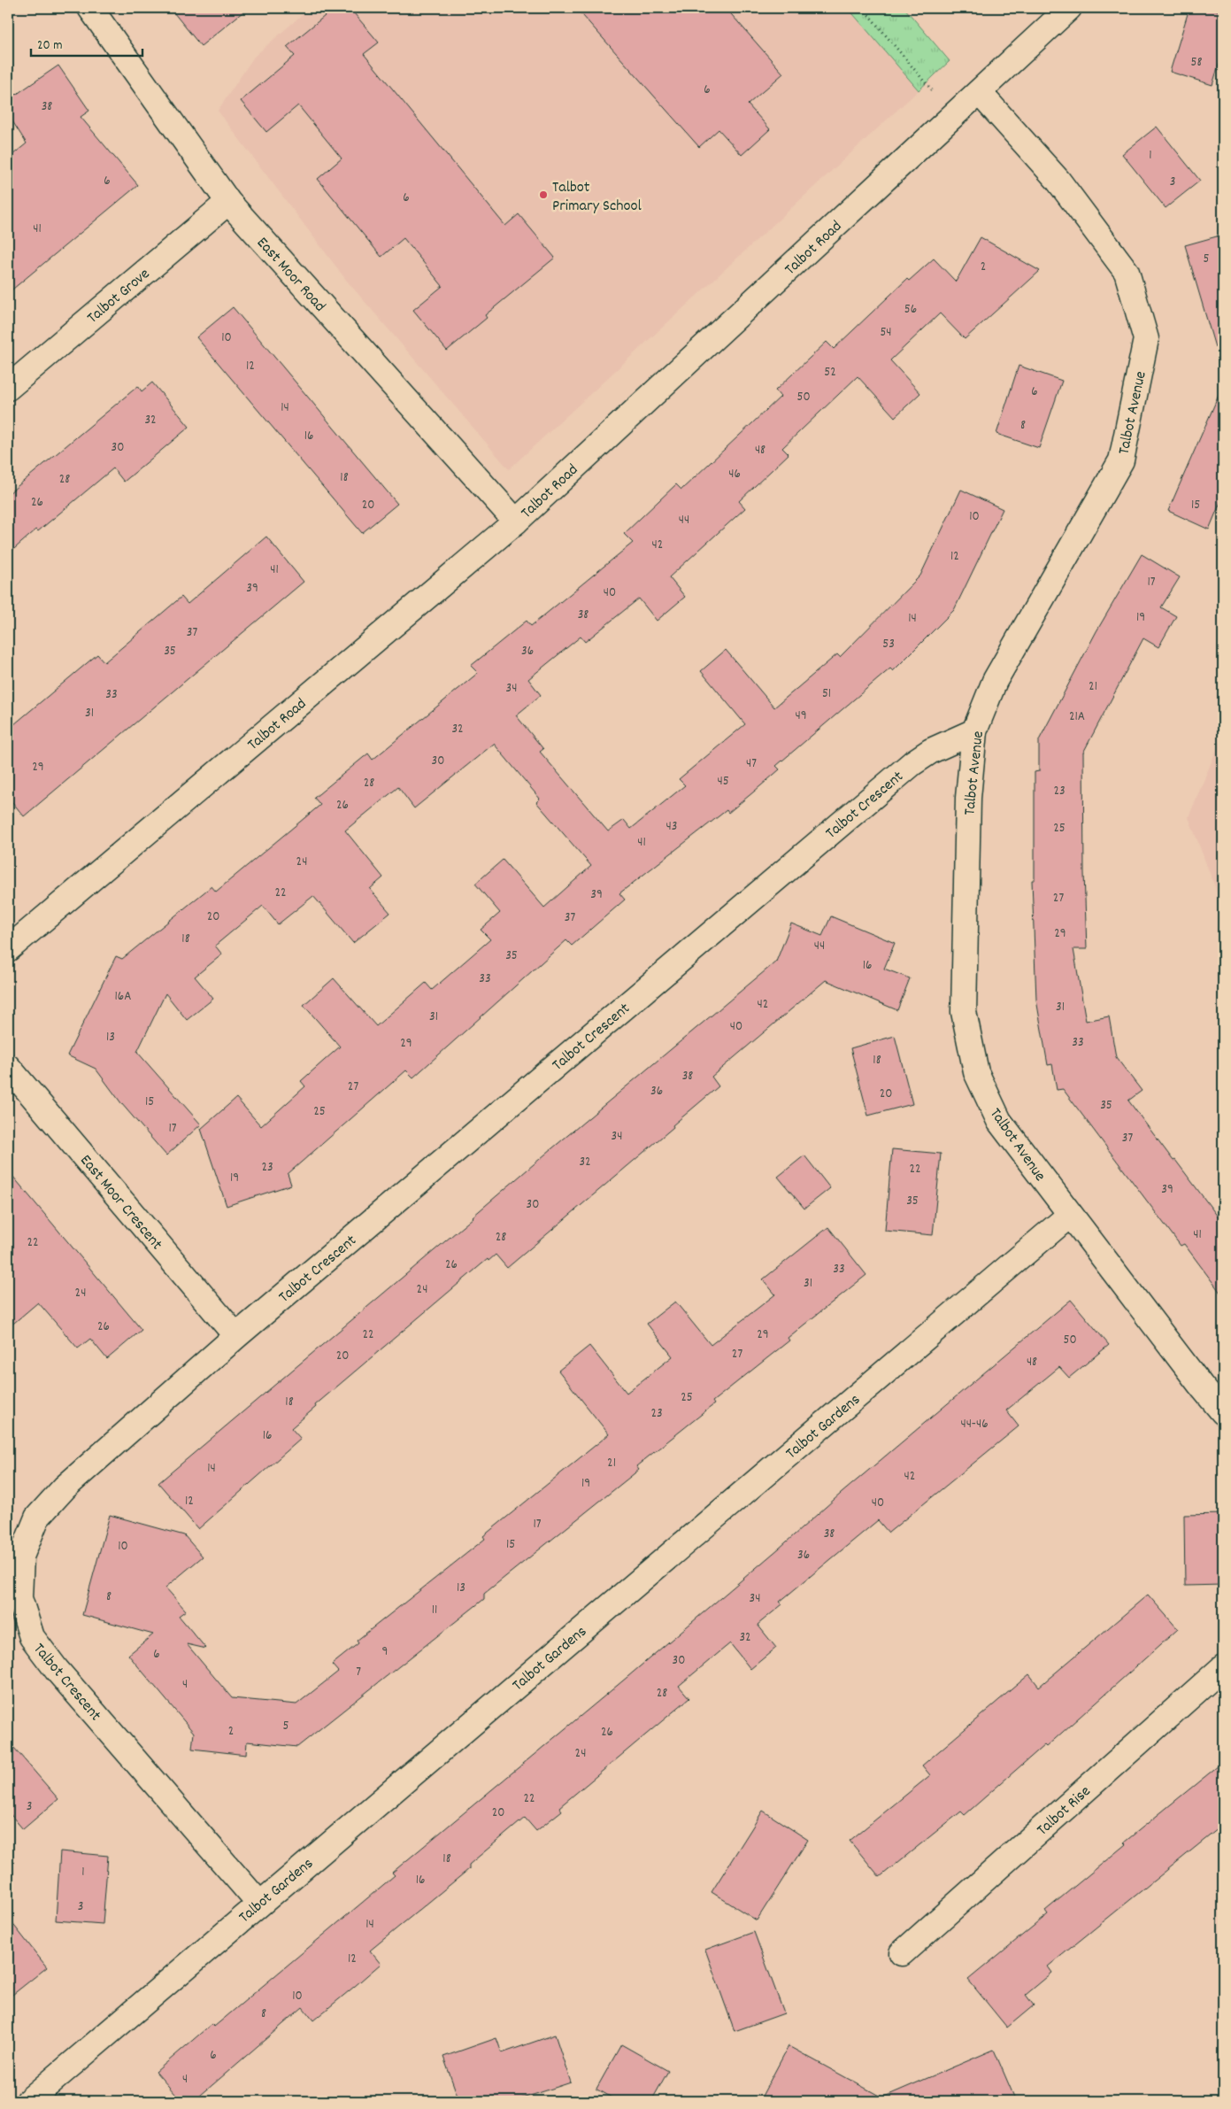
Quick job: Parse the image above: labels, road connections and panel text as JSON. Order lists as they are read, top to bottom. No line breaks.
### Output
{"streets":{"street":["Talbot Road","East Moor Road","Talbot Grove","Talbot Avenue","Talbot Crescent","East Moor Crescent","Talbot Gardens","Talbot Rise"]},"crossings":[["Talbot Road","East Moor Road"],["Talbot Road","Talbot Avenue"],["East Moor Road","Talbot Grove"],["Talbot Avenue","Talbot Crescent"],["Talbot Avenue","Talbot Gardens"],["Talbot Crescent","East Moor Crescent"],["Talbot Crescent","Talbot Gardens"]],"places":["Talbot Primary School"],"house_numbers":["58","6","38","1","6","3","6","41","5","2","56","54","10","12","52","6","50","14","32","8","16","30","48","46","18","28","26","20","15","10","44","42","12","41","17","39","40","38","19","14","37","53","35","36","21","34","51","33","31","49","21A","32","30","47","29","45","28","23","26","43","25","41","24","22","39","27","20","37","29","18","44","35","16","33","16A","42","31","31","40","13","33","29","18","38","27","36","20","15","35","25","17","34","37","32","23","22","19","39","35","30","41","28","22","26","33","31","24","24","26","22","29","50","27","20","48","25","18","23","44-46","16","21","14","42","19","12","40","17","38","15","10","36","13","8","34","11","32","9","6","30","7","4","28","5","2","26","24","22","3","20","18","1","16","3","14","12","10","8","6","4"],"scale_bar":"20 m"}
